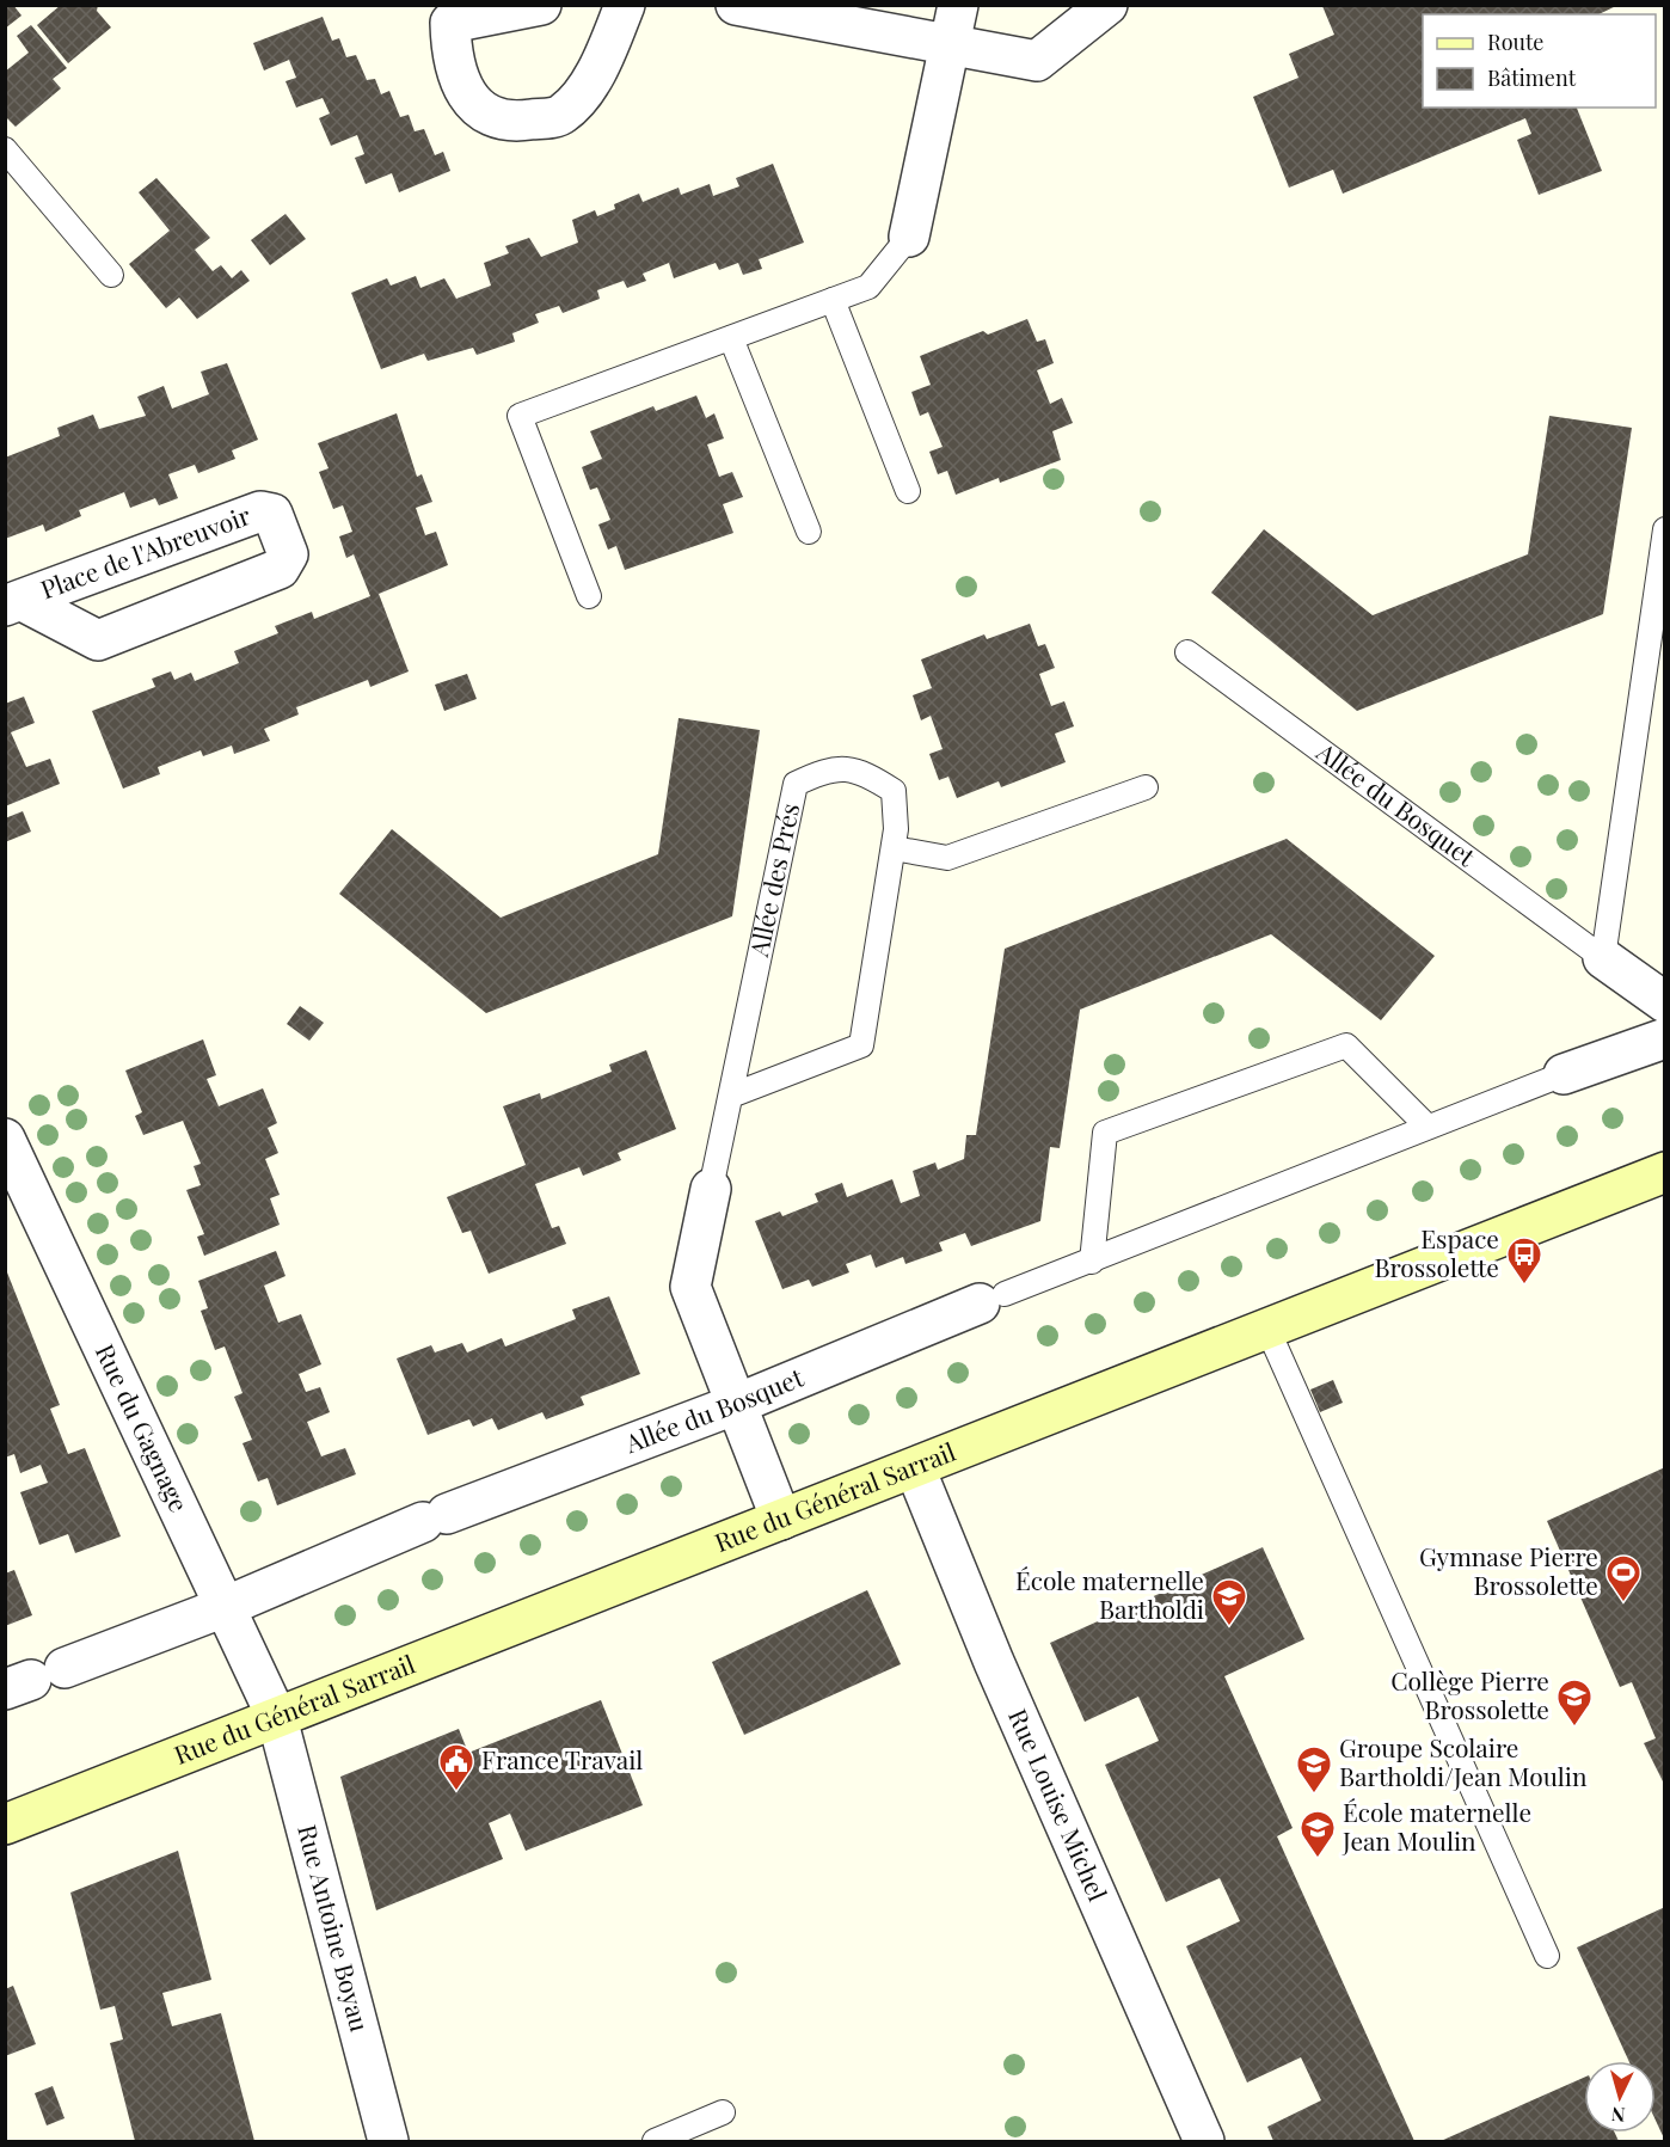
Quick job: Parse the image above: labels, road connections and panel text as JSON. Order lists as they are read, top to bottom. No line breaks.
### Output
{"streets":{"main road":["Rue du Général Sarrail"],"street":["Place de l'Abreuvoir","Allée du Bosquet","Allée des Prés","Rue du Gagnage","Rue Louise Michel","Rue Antoine Boyau"]},"crossings":[["Allée du Bosquet","Allée des Prés"],["Allée du Bosquet","Rue du Gagnage"],["Allée des Prés","Rue du Général Sarrail"],["Rue du Gagnage","Rue du Général Sarrail"],["Rue du Gagnage","Rue Antoine Boyau"],["Rue du Général Sarrail","Rue Louise Michel"],["Rue du Général Sarrail","Rue Antoine Boyau"]],"places":{"bus stop":["Espace Brossolette"],"sports":["Gymnase Pierre Brossolette"],"school or university":["École maternelle Bartholdi","Collège Pierre Brossolette","Groupe Scolaire Bartholdi/Jean Moulin","École maternelle Jean Moulin"],"public building":["France Travail"]},"legend":["Route","Bâtiment"],"north":"bottom"}
